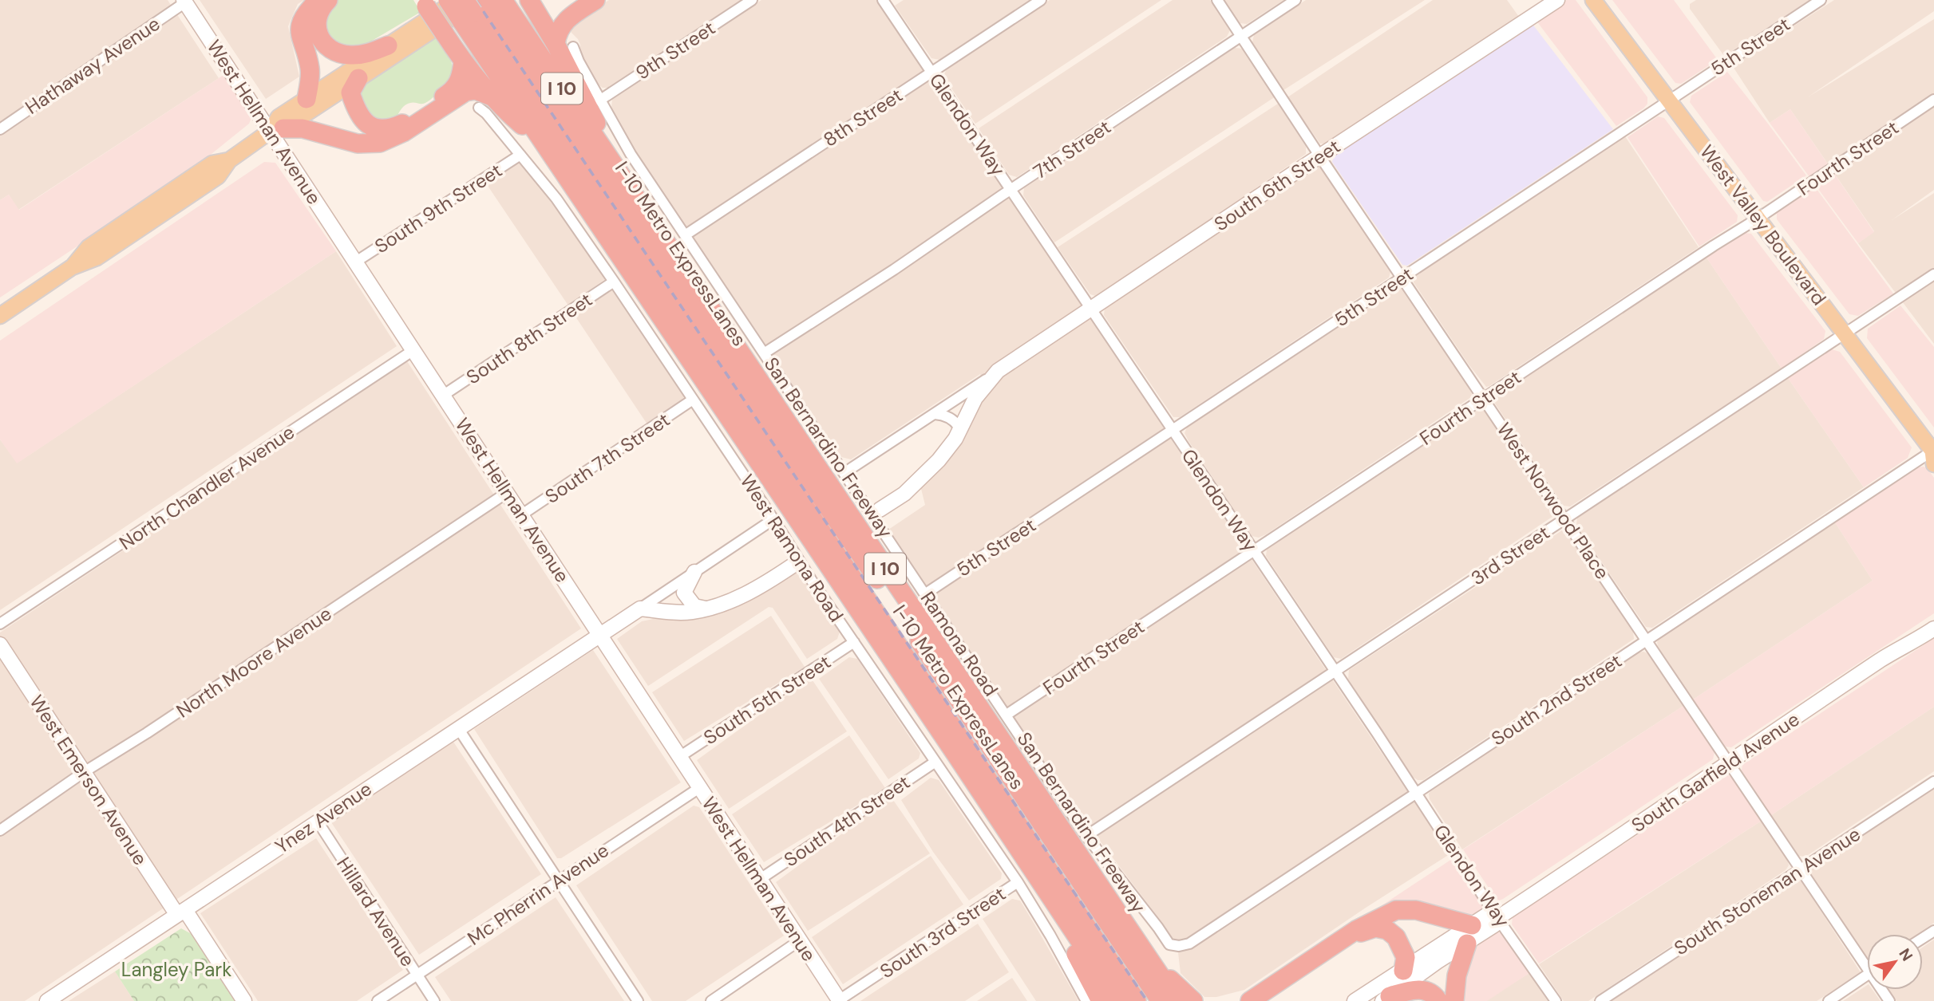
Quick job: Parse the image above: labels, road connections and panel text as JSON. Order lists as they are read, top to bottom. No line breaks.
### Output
{"streets":{"highway":["I 10","I-10 Metro ExpressLanes","San Bernardino Freeway"],"main road":["West Valley Boulevard"],"street":["5th Street","9th Street","Hathaway Avenue","8th Street","West Hellman Avenue","Glendon Way","7th Street","Fourth Street","South 6th Street","South 9th Street","South 8th Street","South 7th Street","North Chandler Avenue","West Norwood Place","West Ramona Road","3rd Street","Ramona Road","North Moore Avenue","South 5th Street","South 2nd Street","South Garfield Avenue","West Emerson Avenue","Ynez Avenue","South 4th Street","South Stoneman Avenue","Mc Pherrin Avenue","Hillard Avenue","South 3rd Street"]},"crossings":[["5th Street","Glendon Way"],["5th Street","West Valley Boulevard"],["5th Street","West Norwood Place"],["5th Street","Ramona Road"],["9th Street","Ramona Road"],["Hathaway Avenue","West Hellman Avenue"],["8th Street","Glendon Way"],["8th Street","Ramona Road"],["West Hellman Avenue","South 9th Street"],["West Hellman Avenue","South 8th Street"],["West Hellman Avenue","South 7th Street"],["West Hellman Avenue","North Chandler Avenue"],["West Hellman Avenue","North Moore Avenue"],["West Hellman Avenue","South 5th Street"],["West Hellman Avenue","Ynez Avenue"],["West Hellman Avenue","South 4th Street"],["West Hellman Avenue","Mc Pherrin Avenue"],["West Hellman Avenue","South 3rd Street"],["Glendon Way","7th Street"],["Glendon Way","Fourth Street"],["Glendon Way","South 6th Street"],["Glendon Way","3rd Street"],["Glendon Way","South 2nd Street"],["Glendon Way","South Garfield Avenue"],["7th Street","West Norwood Place"],["7th Street","Ramona Road"],["Fourth Street","West Valley Boulevard"],["Fourth Street","West Norwood Place"],["Fourth Street","Ramona Road"],["South 6th Street","West Norwood Place"],["South 6th Street","Ramona Road"],["South 9th Street","West Ramona Road"],["West Valley Boulevard","3rd Street"],["West Valley Boulevard","South 2nd Street"],["I-10 Metro ExpressLanes","San Bernardino Freeway"],["South 8th Street","West Ramona Road"],["South 7th Street","West Ramona Road"],["West Norwood Place","3rd Street"],["West Norwood Place","South 2nd Street"],["West Norwood Place","South Garfield Avenue"],["West Norwood Place","South Stoneman Avenue"],["West Ramona Road","South 5th Street"],["West Ramona Road","South 4th Street"],["West Ramona Road","South 3rd Street"],["3rd Street","Ramona Road"],["Ramona Road","South 2nd Street"],["North Moore Avenue","West Emerson Avenue"],["West Emerson Avenue","Ynez Avenue"],["Ynez Avenue","Hillard Avenue"],["Mc Pherrin Avenue","Hillard Avenue"]],"parks":["Langley Park"],"north":"top right"}
